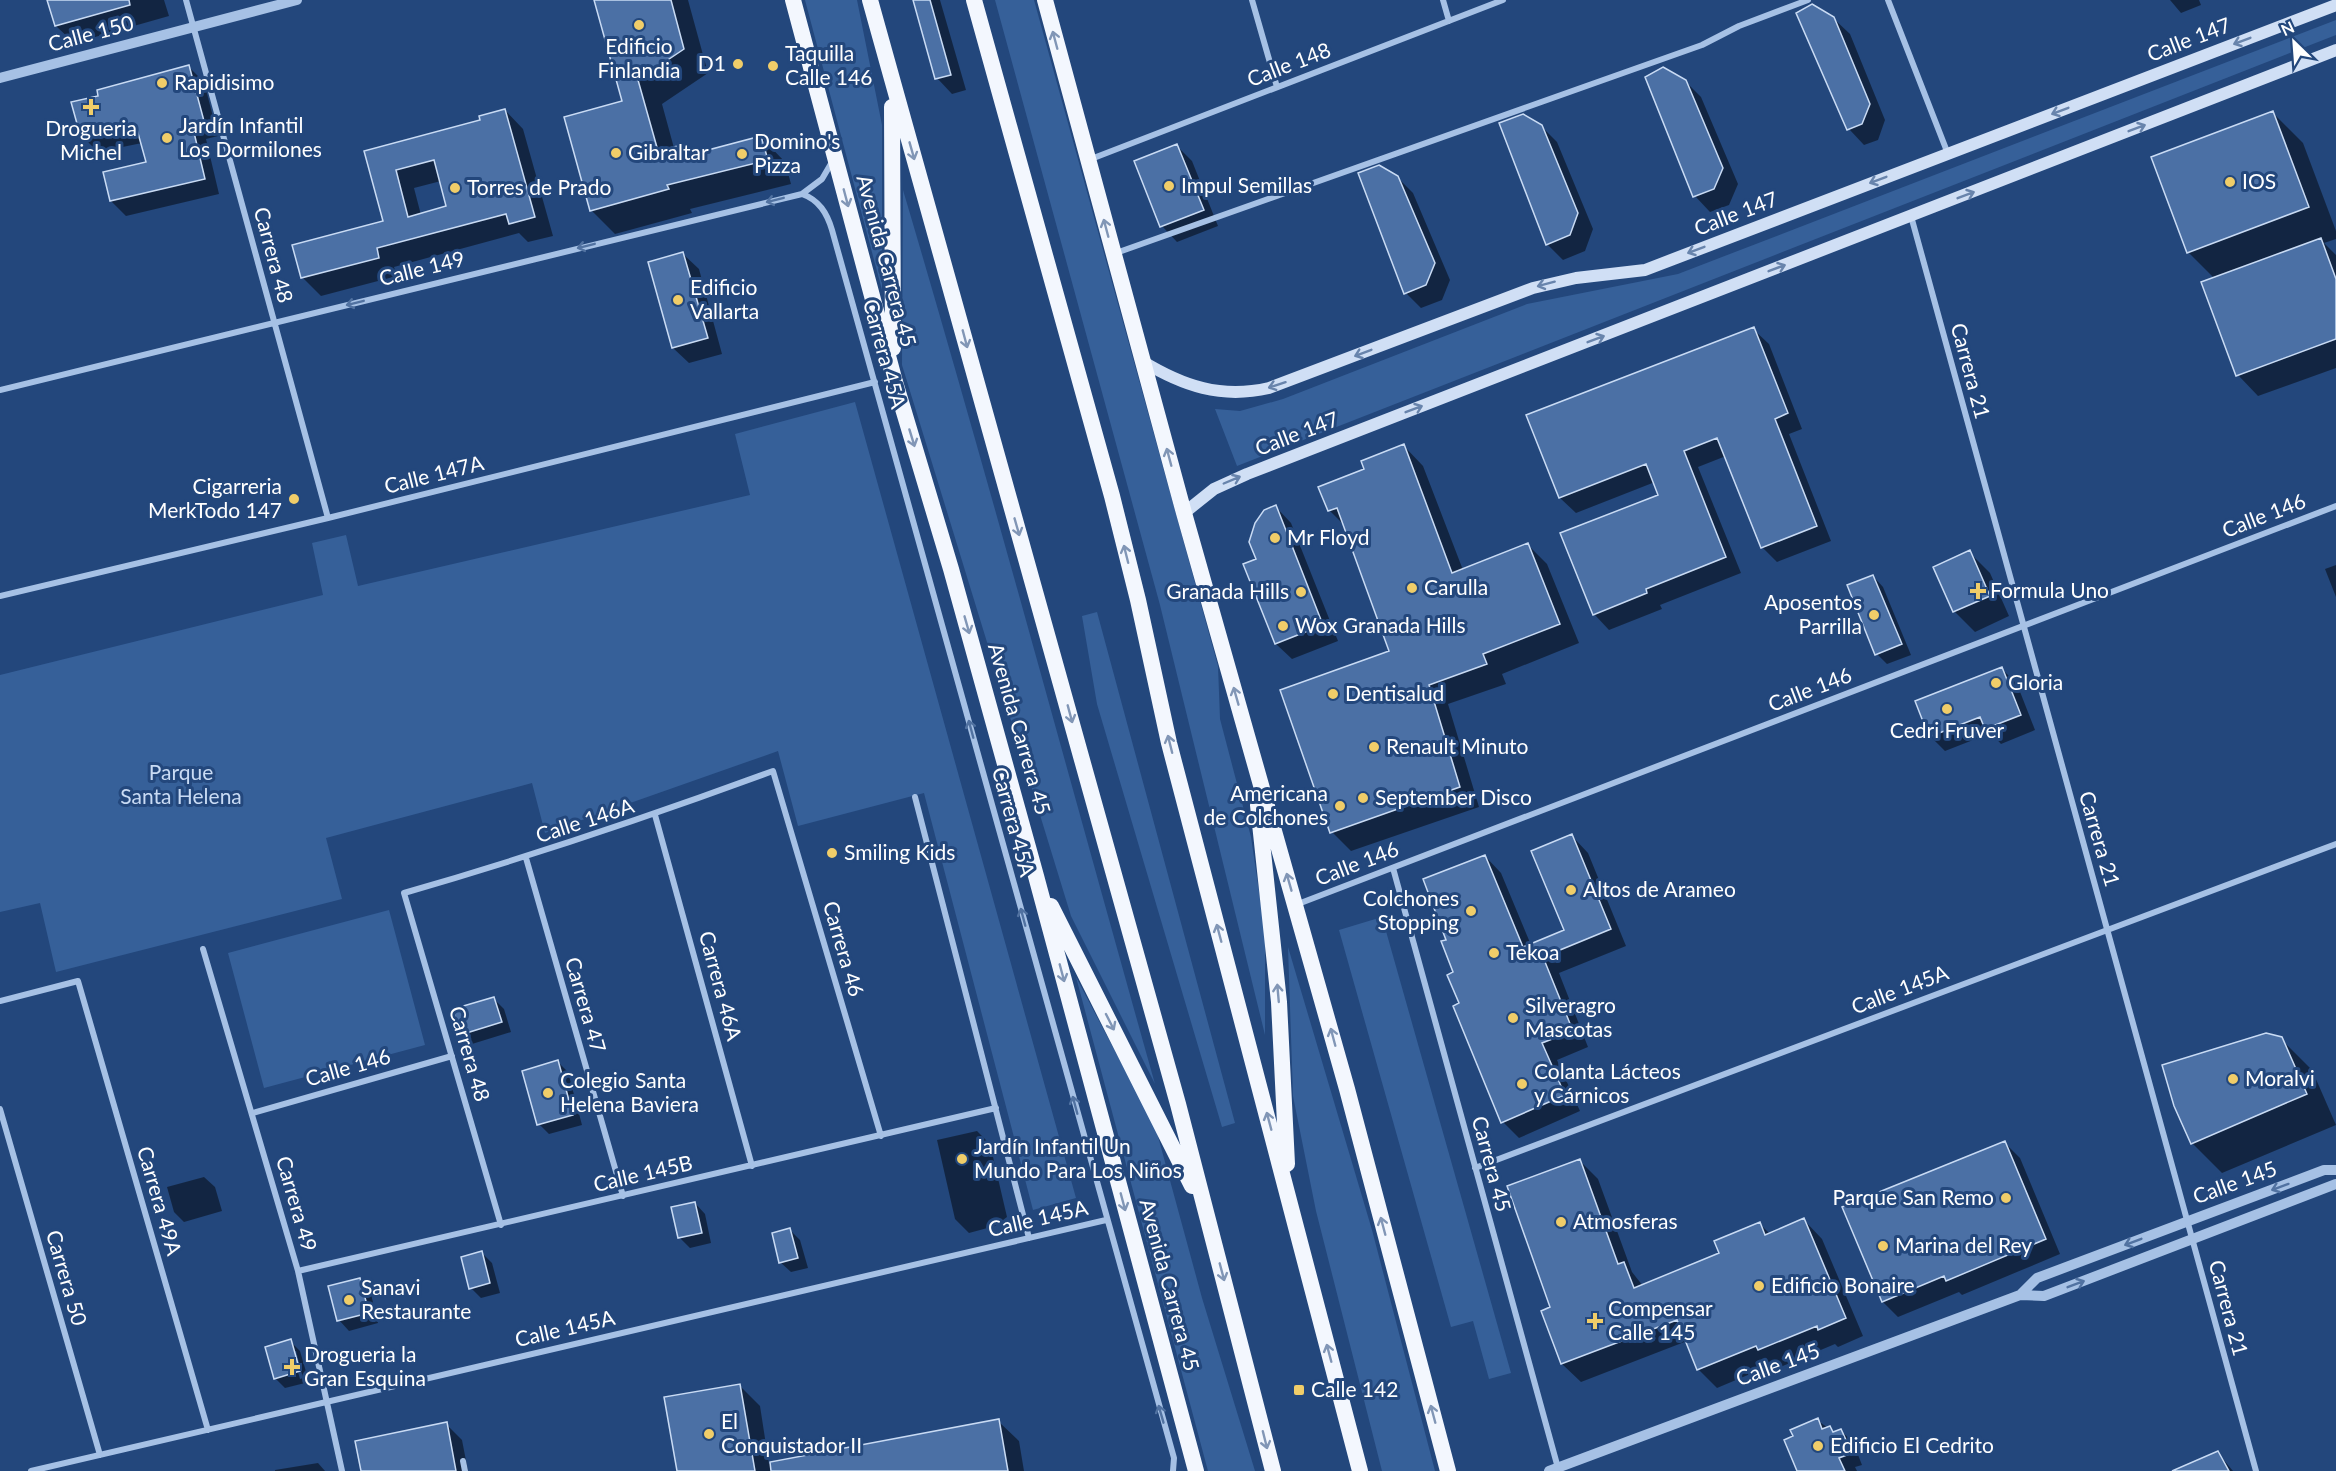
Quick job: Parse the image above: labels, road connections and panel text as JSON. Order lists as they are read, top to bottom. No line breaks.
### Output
{"streets":{"highway":["Avenida Carrera 45"],"main road":["Calle 147"],"street":["Calle 150","Calle 148","Carrera 48","Calle 149","Carrera 45A","Carrera 21","Calle 147A","Calle 146","Calle 146A","Carrera 46","Carrera 46A","Calle 145A","Carrera 47","Carrera 45","Calle 145B","Calle 145","Carrera 49A","Carrera 49","Carrera 50"]},"crossings":[["Calle 150","Carrera 48"],["Calle 147","Carrera 21"],["Carrera 48","Calle 149"],["Carrera 48","Calle 147A"],["Carrera 48","Calle 146"],["Carrera 48","Calle 146A"],["Carrera 48","Calle 145B"],["Avenida Carrera 45","Calle 149"],["Calle 149","Carrera 45A"],["Carrera 45A","Calle 147A"],["Carrera 45A","Calle 145A"],["Carrera 21","Calle 146"],["Carrera 21","Calle 145A"],["Carrera 21","Calle 145"],["Calle 146","Carrera 45"],["Calle 146","Carrera 49"],["Calle 146A","Carrera 46"],["Calle 146A","Carrera 46A"],["Calle 146A","Carrera 47"],["Carrera 46","Calle 145B"],["Carrera 46A","Calle 145B"],["Calle 145A","Carrera 45"],["Calle 145A","Carrera 49A"],["Calle 145A","Carrera 49"],["Calle 145A","Carrera 50"],["Carrera 47","Calle 145B"],["Carrera 45","Calle 145"],["Calle 145B","Carrera 49"]],"one_way":["Calle 149","Carrera 45A"],"parks":["Parque Santa Helena"],"places":{"other":["Edificio Finlandia","D1","Taquilla Calle 146","Rapidisimo","Jardín Infantil Los Dormilones","Gibraltar","Domino's Pizza","IOS","Impul Semillas","Torres de Prado","Edificio Vallarta","Cigarreria MerkTodo 147","Mr Floyd","Carulla","Granada Hills","Aposentos Parrilla","Wox Granada Hills","Gloria","Dentisalud","Cedri Fruver","Renault Minuto","September Disco","Americana de Colchones","Smiling Kids","Altos de Arameo","Colchones Stopping","Tekoa","Silveragro Mascotas","Moralvi","Colanta Lácteos y Cárnicos","Colegio Santa Helena Baviera","Jardín Infantil Un Mundo Para Los Niños","Parque San Remo","Atmosferas","Marina del Rey","Edificio Bonaire","Sanavi Restaurante","El Conquistador II","Edificio El Cedrito"],"health":["Drogueria Michel","Formula Uno","Compensar Calle 145","Drogueria la Gran Esquina"],"transit":["Calle 142"]},"north":"top left"}
